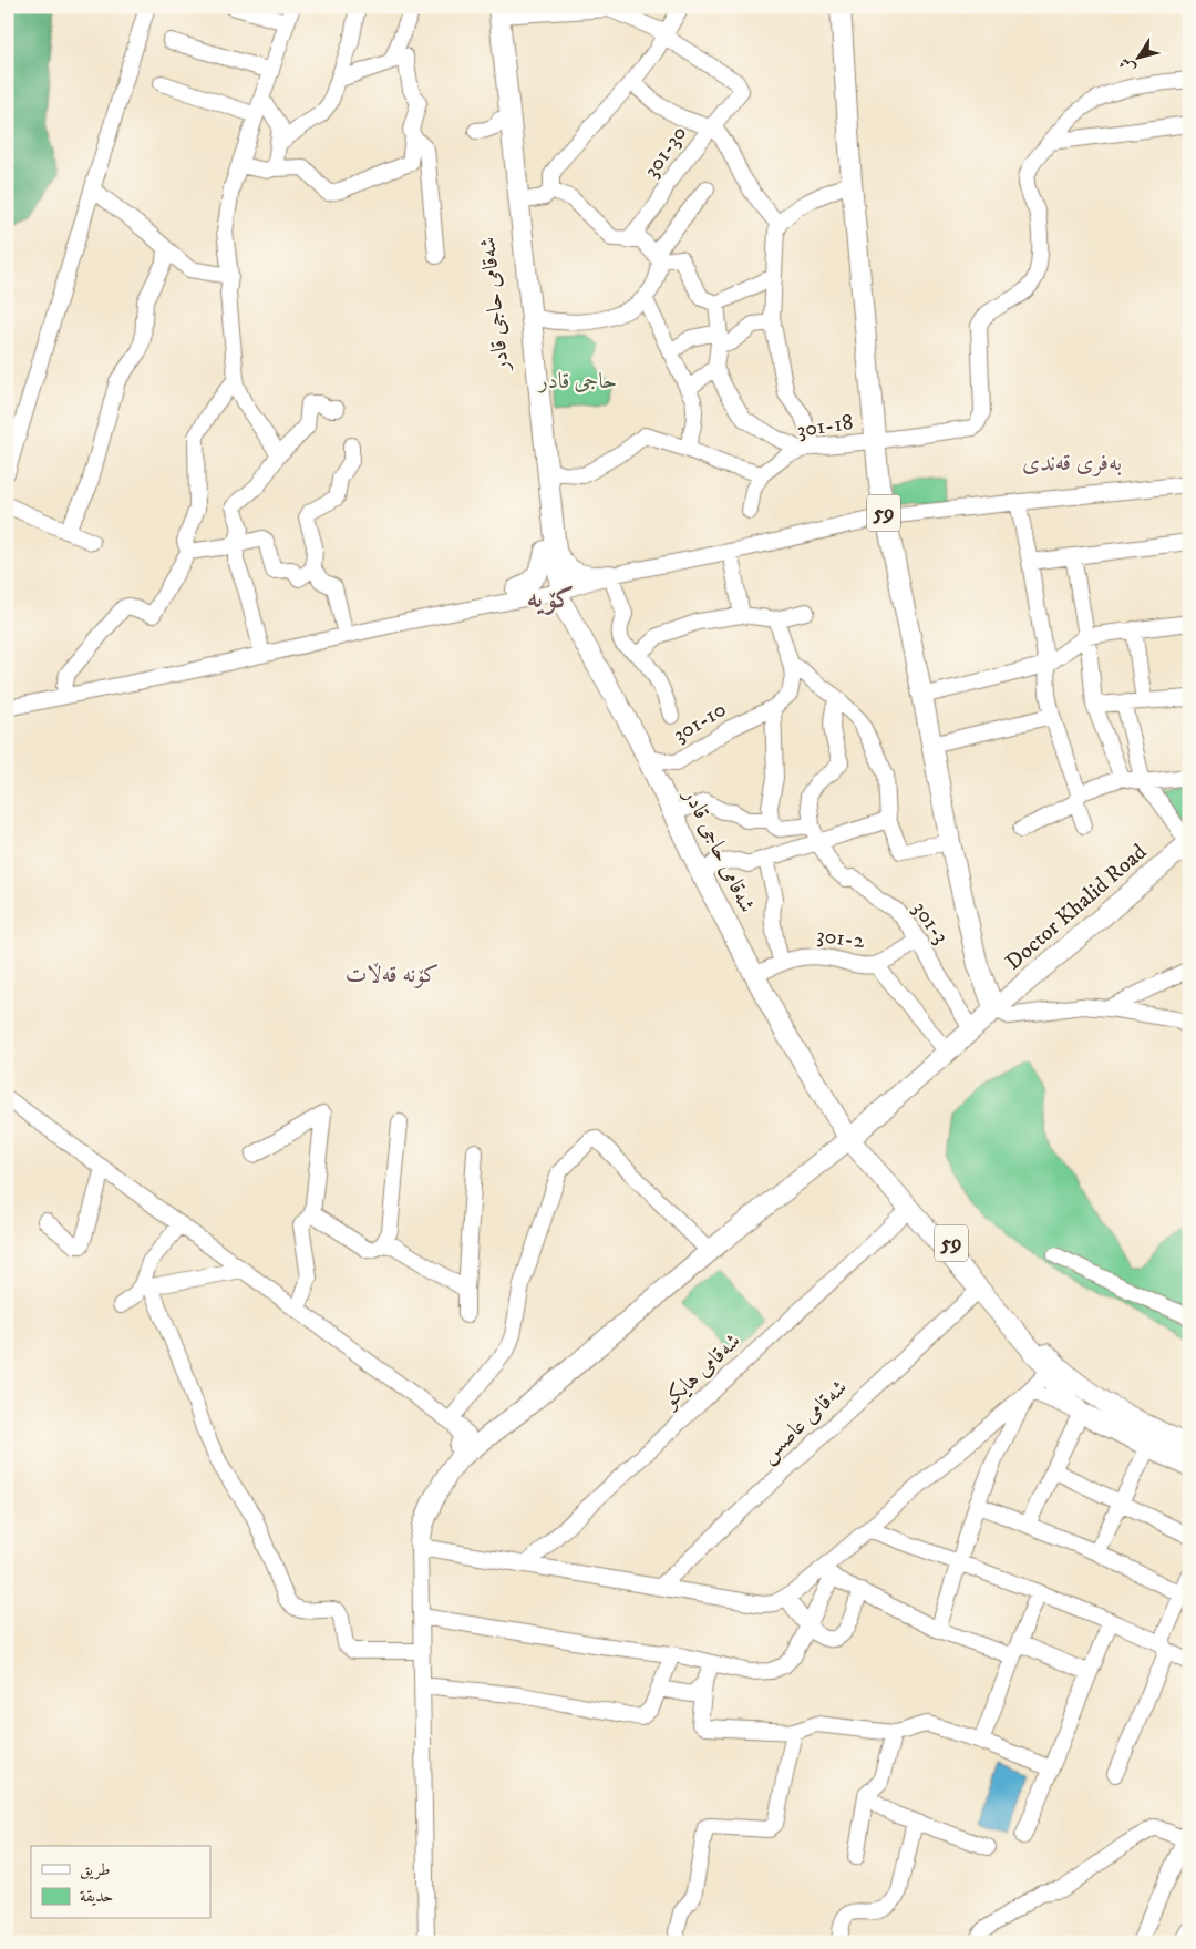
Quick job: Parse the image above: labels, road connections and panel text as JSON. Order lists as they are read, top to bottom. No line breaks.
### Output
{"streets":{"main road":["شەقامی حاجی قادر","59","Doctor Khalid Road"],"street":["301-30","301-18","301-10","301-3","301-2","شه‌قامی هایكو","شه‌قامی عاصس"]},"crossings":[["شەقامی حاجی قادر","59"],["شەقامی حاجی قادر","301-10"],["شەقامی حاجی قادر","301-2"],["301-18","59"],["59","Doctor Khalid Road"],["59","شه‌قامی هایكو"],["59","شه‌قامی عاصس"],["301-3","301-2"]],"districts":["بەفری قەندی","کۆیە","کۆنە قەڵات"],"parks":["حاجی قادر"],"legend":["طريق","حديقة"],"north":"bottom left"}
